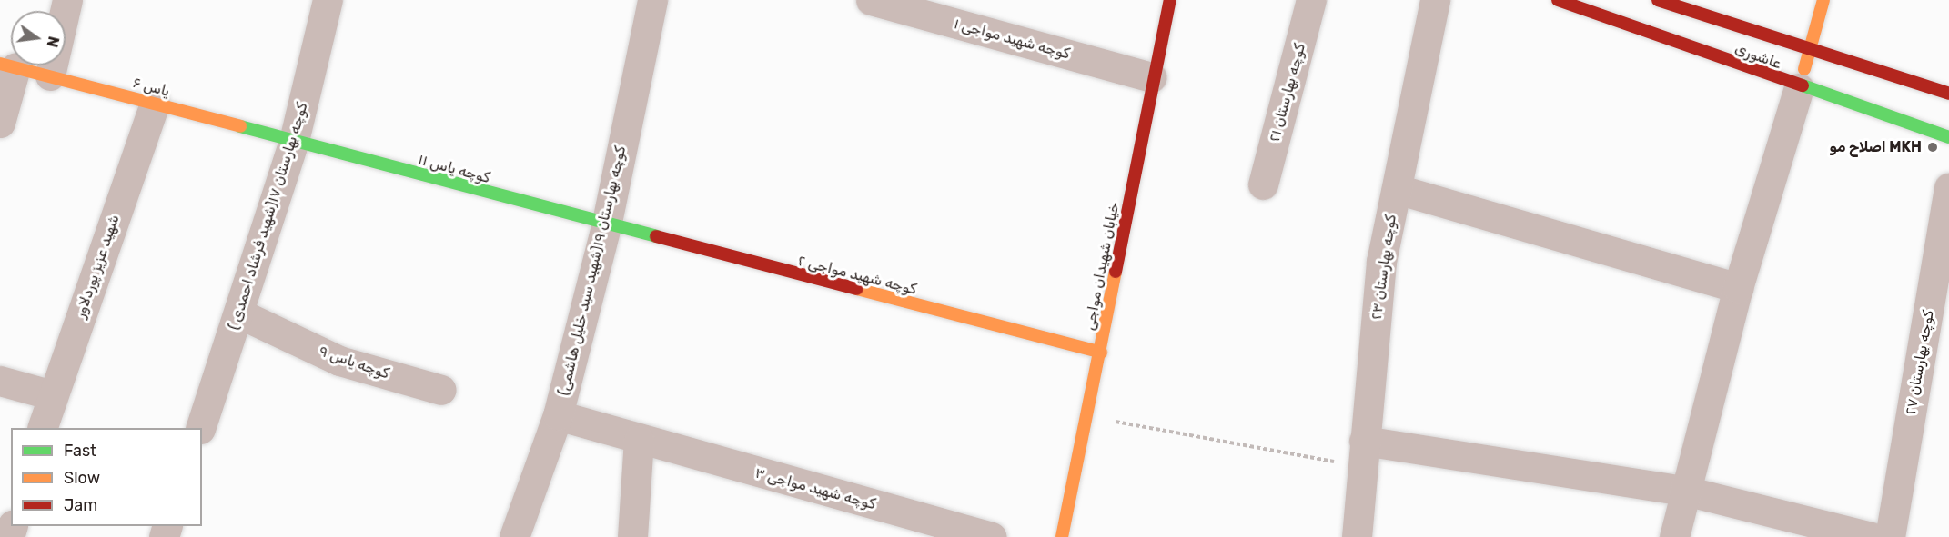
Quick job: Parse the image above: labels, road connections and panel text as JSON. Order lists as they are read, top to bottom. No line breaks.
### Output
{"streets":{"street":["کوچه شهید مواجی ۱","عاشوری","یاس ۶","کوچه بهارستان ۲۱","کوچه یاس ۱۱","کوچه بهارستان ۱۷(شهید فرشاد احمدی )","شهید عزیز پوردلاور","خیابان شهیدان مواجی","کوچه بهارستان ۲۳","کوچه بهارستان ۱۹(شهید سید خلیل هاشمی)","کوچه شهید مواجی ۲","کوچه یاس ۹","کوچه بهارستان ۲۷","کوچه شهید مواجی ۳"]},"crossings":[["کوچه شهید مواجی ۱","خیابان شهیدان مواجی"],["یاس ۶","کوچه یاس ۱۱"],["یاس ۶","کوچه بهارستان ۱۷(شهید فرشاد احمدی )"],["یاس ۶","شهید عزیز پوردلاور"],["کوچه یاس ۱۱","کوچه بهارستان ۱۷(شهید فرشاد احمدی )"],["کوچه یاس ۱۱","کوچه بهارستان ۱۹(شهید سید خلیل هاشمی)"],["کوچه یاس ۱۱","کوچه شهید مواجی ۲"],["کوچه بهارستان ۱۷(شهید فرشاد احمدی )","کوچه یاس ۹"],["خیابان شهیدان مواجی","کوچه شهید مواجی ۲"],["کوچه بهارستان ۱۹(شهید سید خلیل هاشمی)","کوچه شهید مواجی ۲"],["کوچه بهارستان ۱۹(شهید سید خلیل هاشمی)","کوچه شهید مواجی ۳"]],"places":["اصلاح مو MKH"],"legend":["Fast","Slow","Jam"],"north":"right"}
